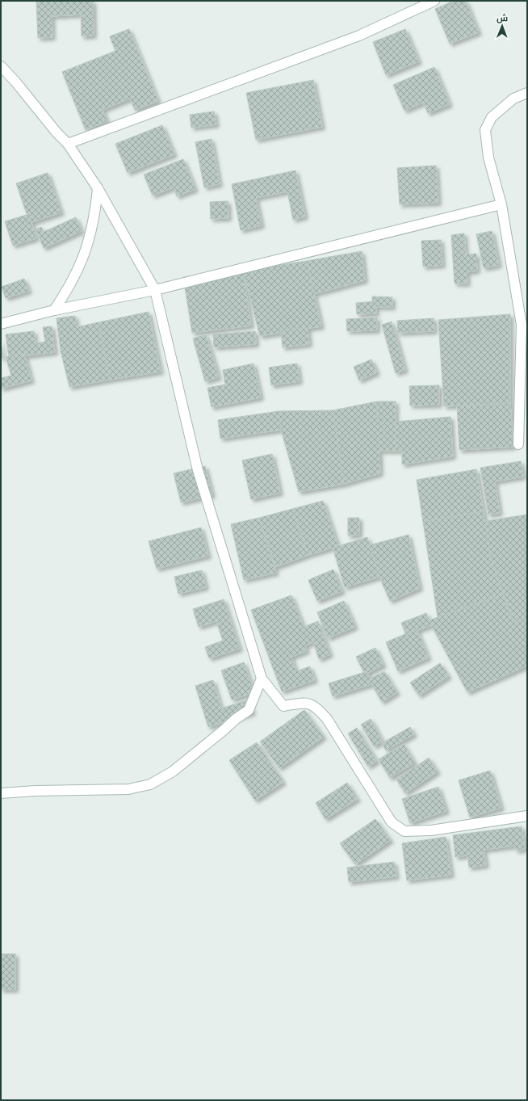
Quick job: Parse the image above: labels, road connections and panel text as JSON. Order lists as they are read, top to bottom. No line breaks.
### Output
{"north":"top"}
